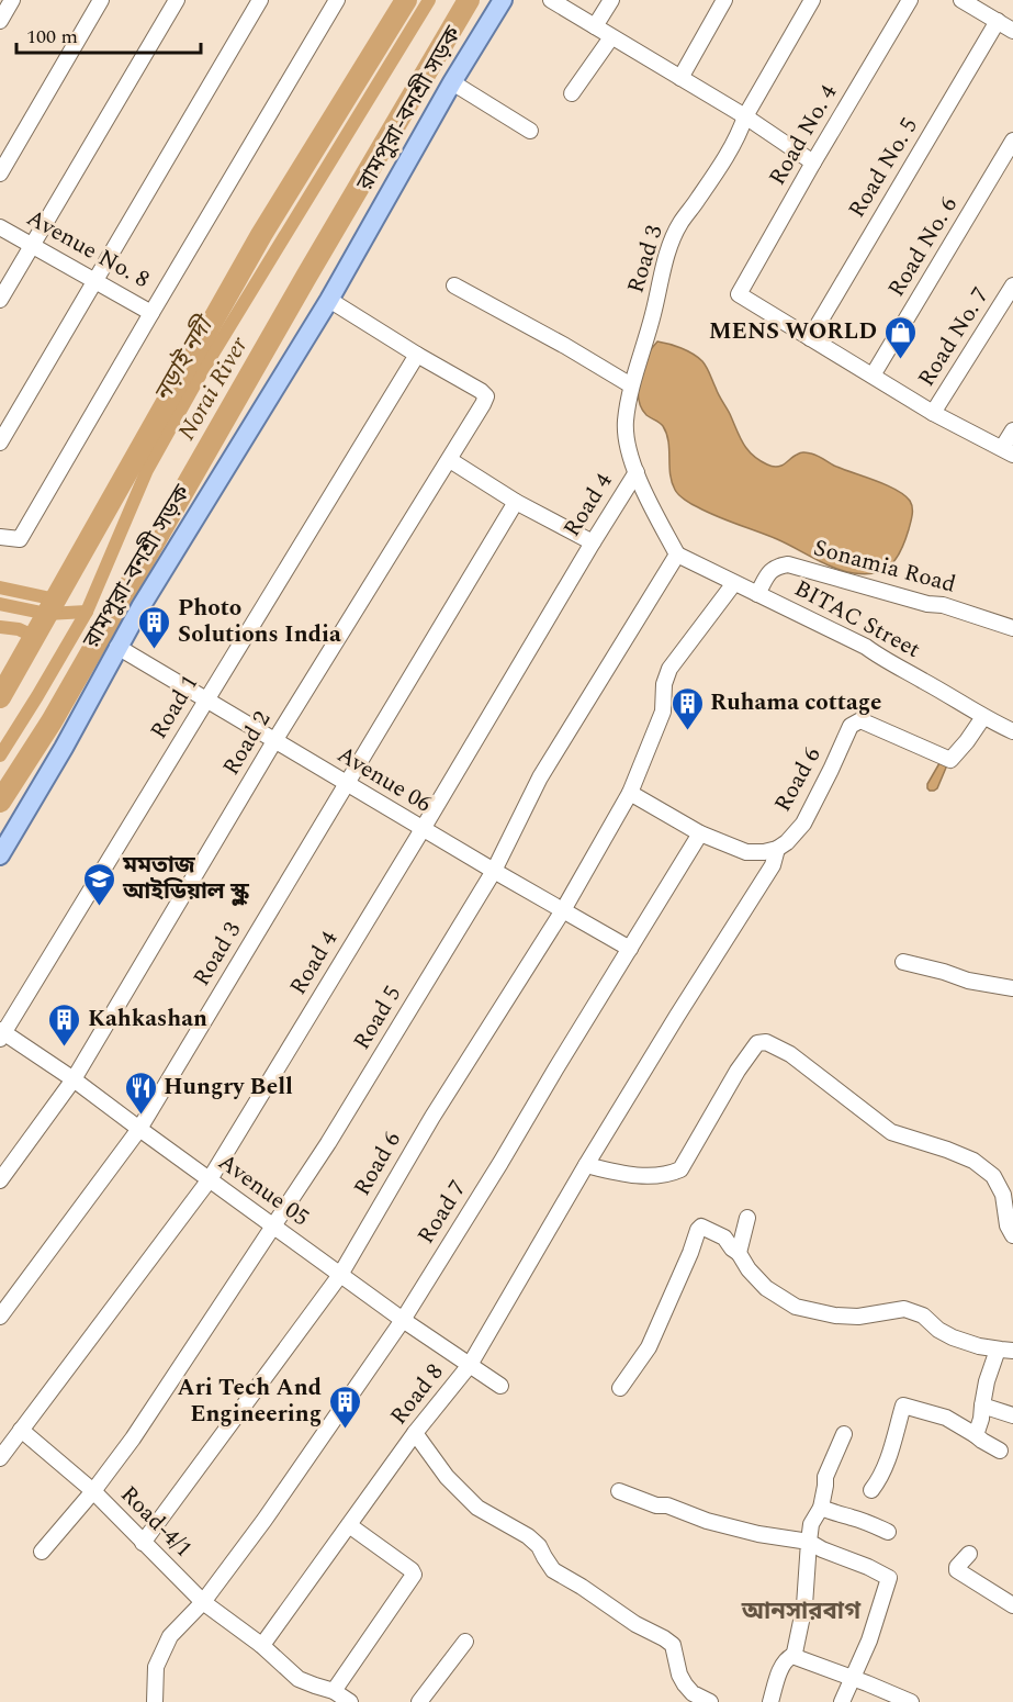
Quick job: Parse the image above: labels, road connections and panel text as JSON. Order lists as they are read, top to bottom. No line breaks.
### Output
{"streets":{"main road":["রামপুরা-বনশ্রী সড়ক"],"street":["Road No. 4","Road No. 5","Road No. 6","Avenue No. 8","Road 3","Road No. 7","Road 4","Sonamia Road","BITAC Street","Road 1","Road 2","Avenue 06","Road 6","Road 5","Avenue 05","Road 7","Road 8","Road-4/1"]},"crossings":[["রামপুরা-বনশ্রী সড়ক","Avenue 06"],["Road No. 4","Road No. 5"],["Road 3","Road 4"],["Road 3","BITAC Street"],["Road 3","Avenue 06"],["Road 3","Road 5"],["Road 3","Avenue 05"],["Road 4","Avenue 06"],["Road 4","Avenue 05"],["Road 4","Road-4/1"],["Sonamia Road","BITAC Street"],["BITAC Street","Road 6"],["BITAC Street","Road 5"],["Road 1","Road 2"],["Road 1","Avenue 06"],["Road 1","Avenue 05"],["Road 2","Avenue 06"],["Road 2","Avenue 05"],["Avenue 06","Road 6"],["Avenue 06","Road 5"],["Avenue 06","Road 7"],["Road 6","Avenue 05"],["Road 6","Road 8"],["Road 6","Road-4/1"],["Road 5","Avenue 05"],["Road 5","Road-4/1"],["Avenue 05","Road 7"],["Avenue 05","Road 8"],["Road 7","Road-4/1"],["Road 8","Road-4/1"]],"districts":["আনসারবাগ"],"water":["নড়াই নদী","Norai River"],"places":{"shop":["MENS WORLD"],"building":["Photo Solutions India","Ruhama cottage","Kahkashan","Ari Tech And Engineering"],"school or university":["মমতাজ আইডিয়াল স্কুল"],"restaurant":["Hungry Bell"]},"scale_bar":"100 m"}
